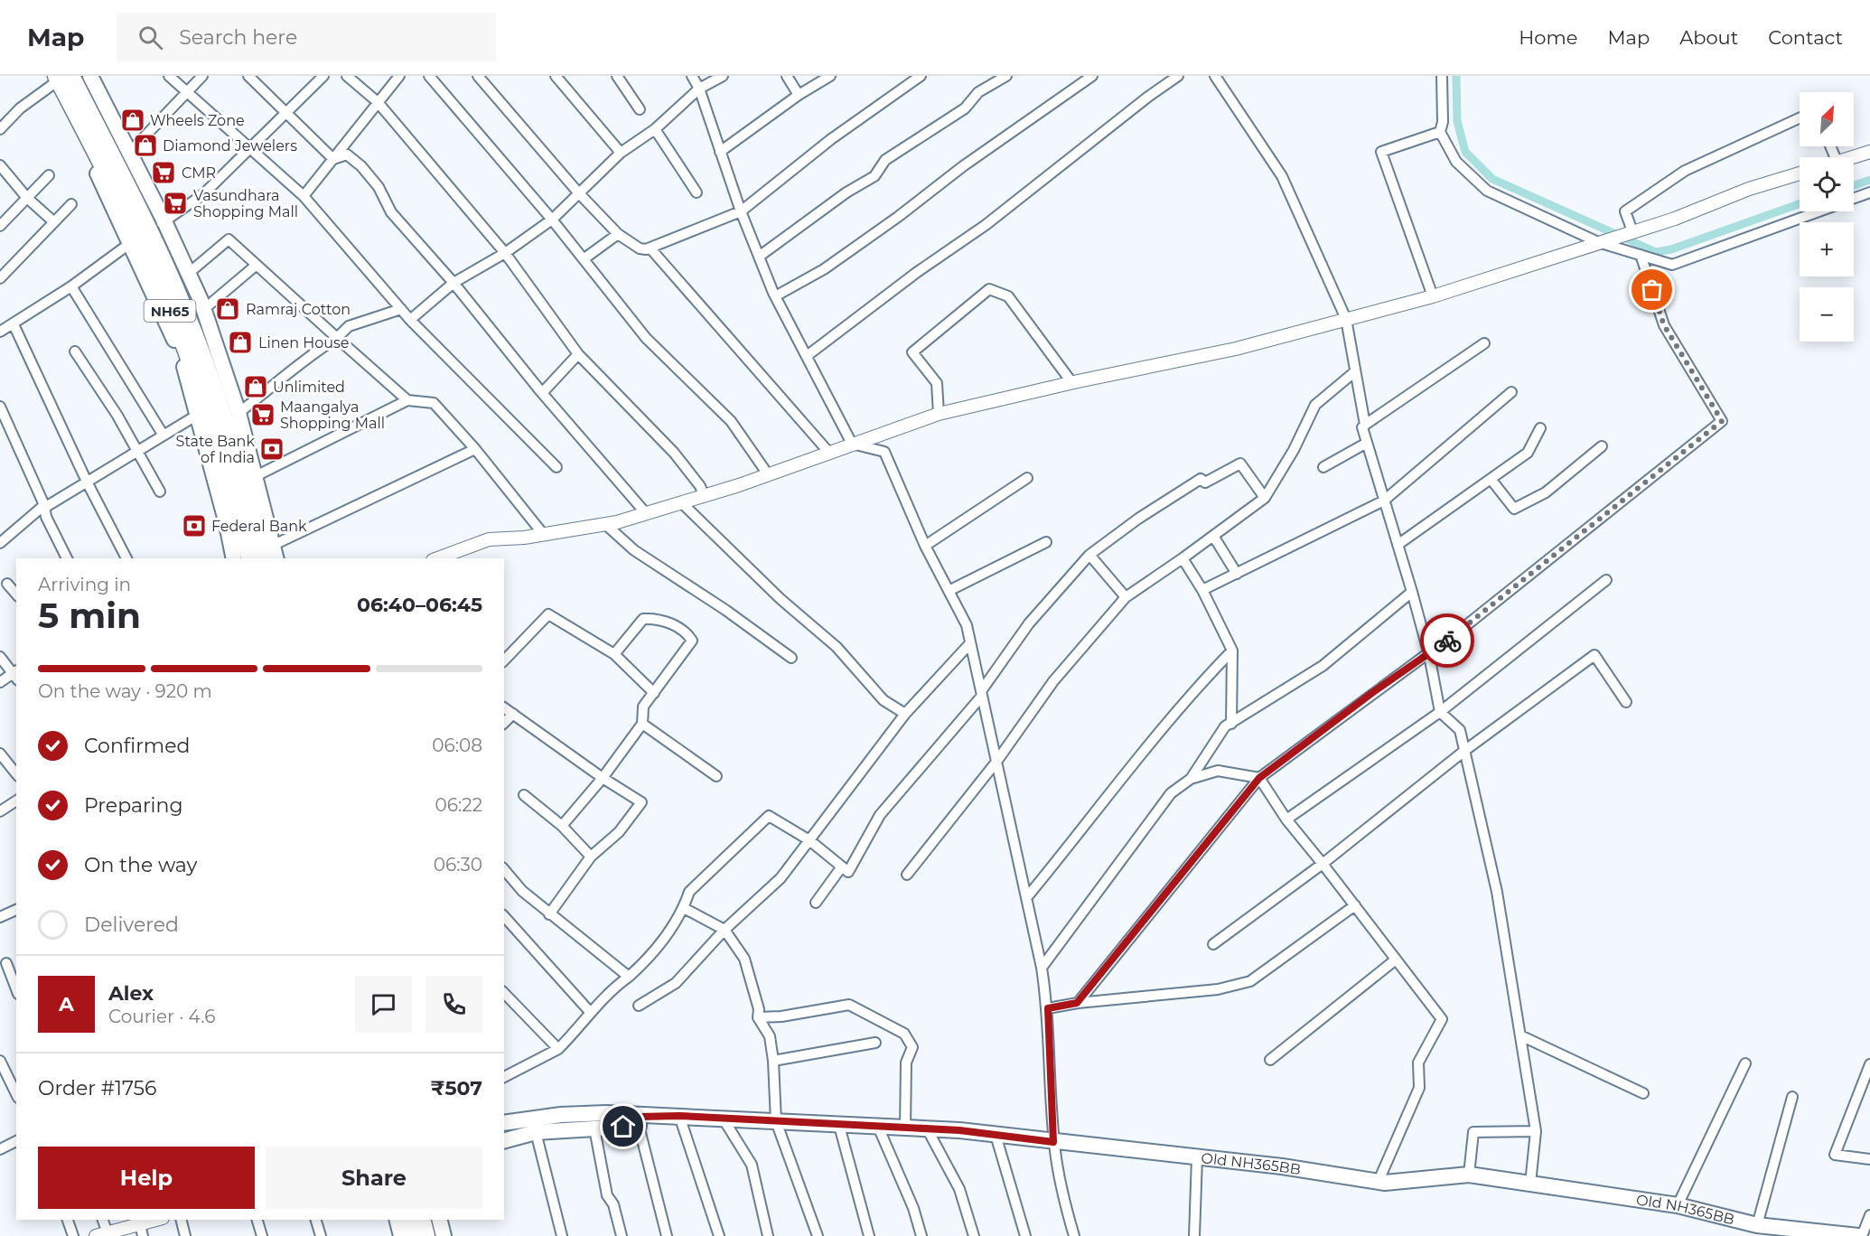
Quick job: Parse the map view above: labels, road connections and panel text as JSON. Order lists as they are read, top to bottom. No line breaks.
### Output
{"streets":{"highway":["NH65"],"main road":["Old NH365BB"]},"places":{"shop":["Wheels Zone","Diamond Jewelers","Ramraj Cotton","Linen House","Unlimited"],"supermarket":["CMR","Vasundhara Shopping Mall","Maangalya Shopping Mall"],"bank":["State Bank of India","Federal Bank"]},"north":"top right","page":{"header":"Map","search":"Search here","nav":["Home","Map","About","Contact"],"map_buttons":["+","−"],"heading":["5 min","Arriving in","06:40–06:45"],"panel":["Alex","Courier · 4.6","Order #1756","₹507"],"bar":"On the way · 920 m","list":[["Confirmed","06:08"],["Preparing","06:22"],["On the way","06:30"],"Delivered"],"round":"A","buttons":["Help","Share"]}}
